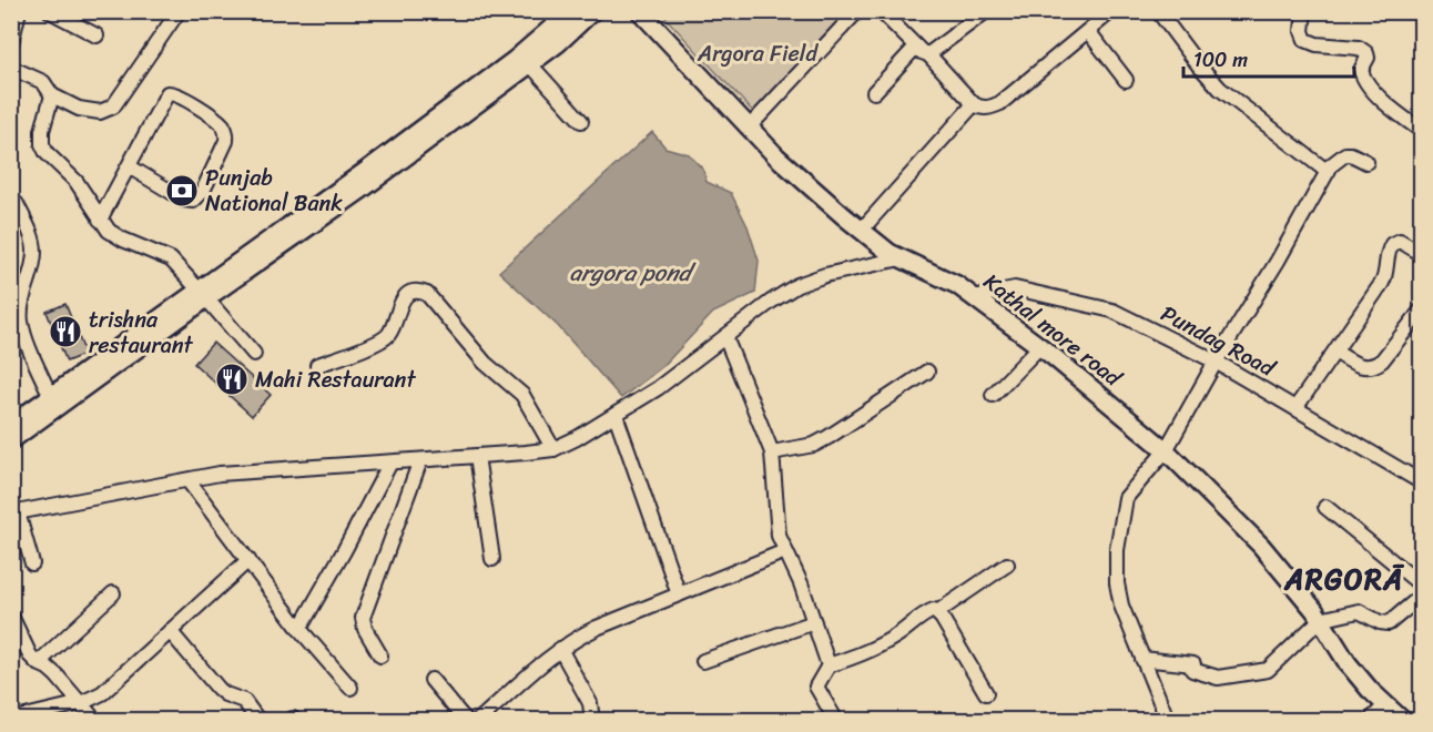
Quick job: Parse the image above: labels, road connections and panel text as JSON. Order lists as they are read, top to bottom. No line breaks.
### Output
{"streets":{"main road":["Kathal more road"],"street":["Pundag Road"]},"crossings":[["Kathal more road","Pundag Road"]],"districts":["ARGORĀ"],"water":["argora pond"],"parks":["Argora Field"],"places":{"bank":["Punjab National Bank"],"restaurant":["trishna restaurant","Mahi Restaurant"]},"scale_bar":"100 m"}
